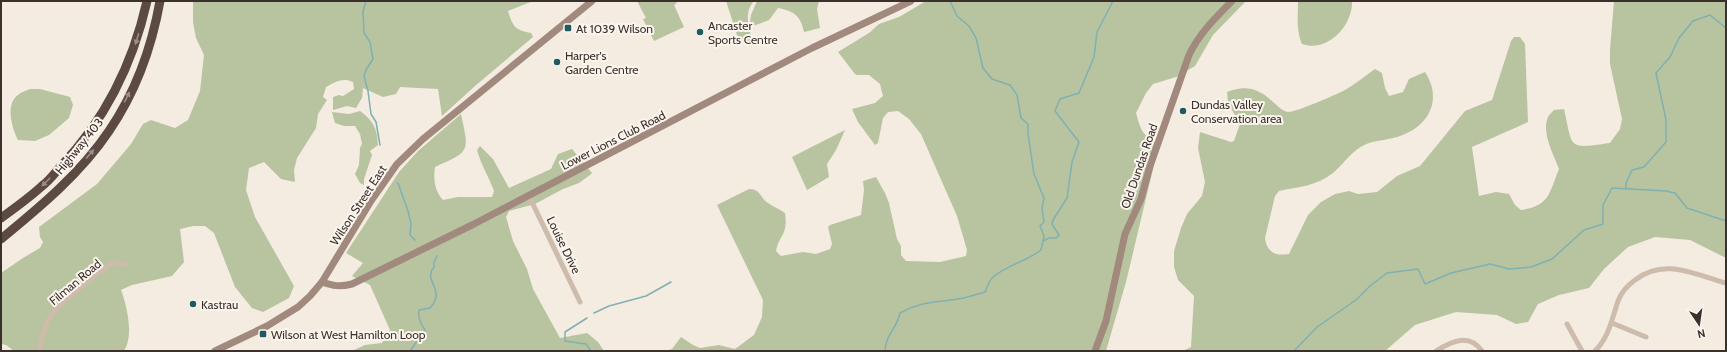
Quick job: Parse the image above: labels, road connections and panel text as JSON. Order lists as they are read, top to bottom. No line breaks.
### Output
{"streets":{"highway":["Highway 403"],"street":["Lower Lions Club Road","Old Dundas Road","Wilson Street East","Louise Drive","Filman Road"]},"crossings":[["Lower Lions Club Road","Wilson Street East"],["Lower Lions Club Road","Louise Drive"]],"places":{"transit":["At 1039 Wilson","Wilson at West Hamilton Loop"],"other":["Ancaster Sports Centre","Harper's Garden Centre","Dundas Valley Conservation area","Kastrau"]},"north":"bottom"}
